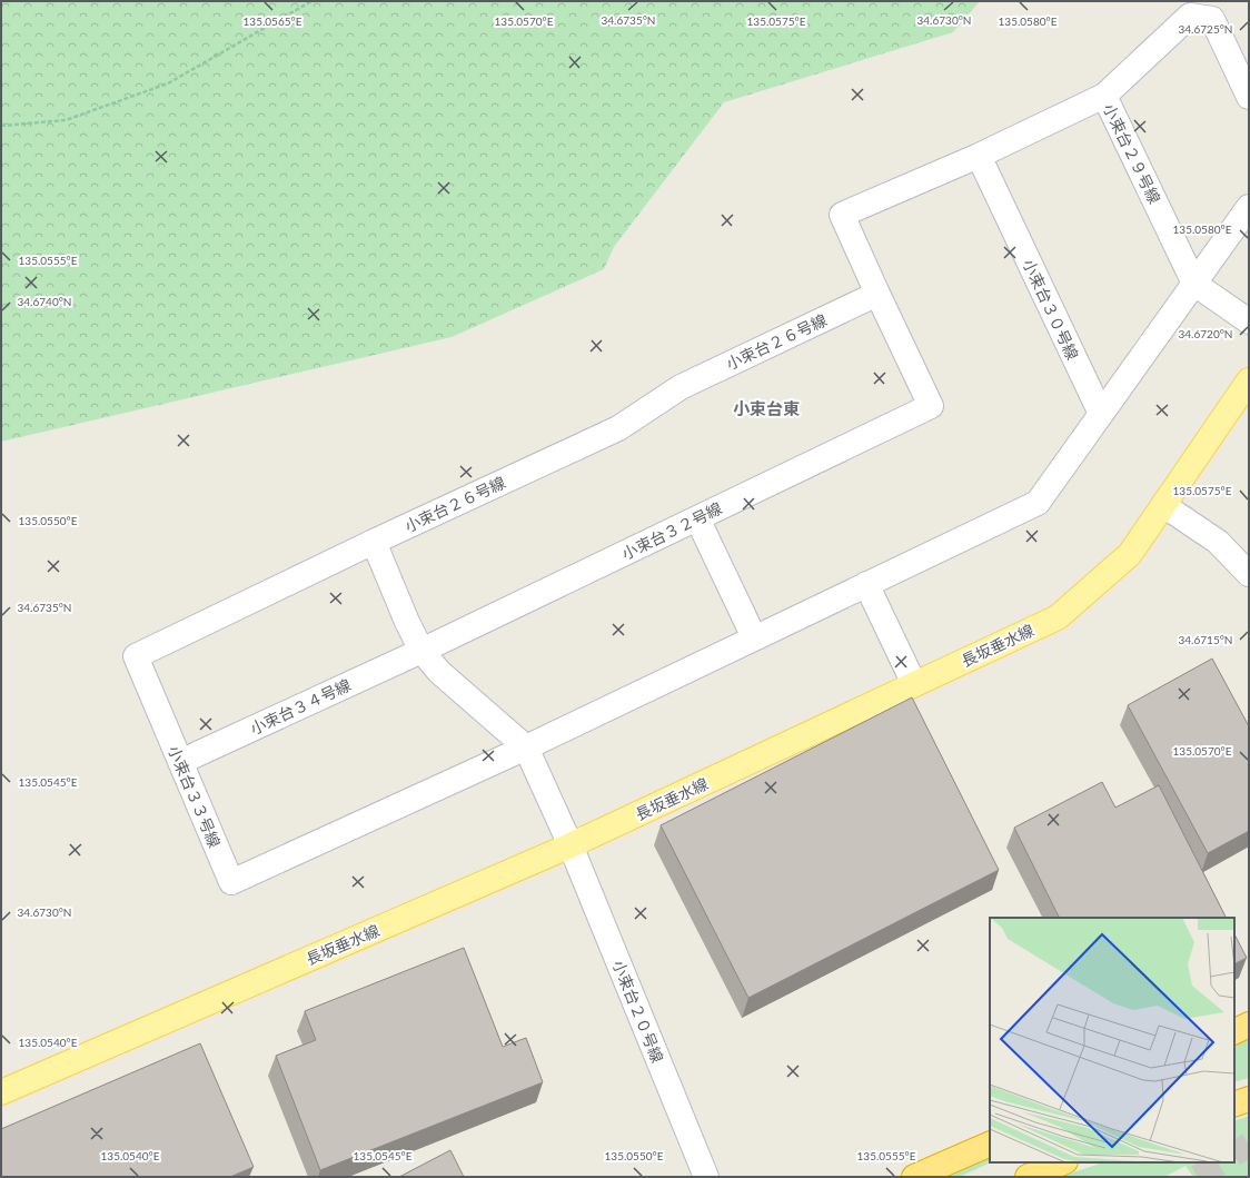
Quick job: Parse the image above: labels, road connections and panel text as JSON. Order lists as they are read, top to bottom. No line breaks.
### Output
{"streets":{"main road":["長坂垂水線"],"street":["小束台２９号線","小束台３０号線","小束台２６号線","小束台３２号線","小束台３４号線","小束台３３号線","小束台２０号線"]},"crossings":[["小束台２６号線","小束台３２号線"],["小束台２６号線","小束台３３号線"],["小束台３２号線","小束台３４号線"],["長坂垂水線","小束台２０号線"],["小束台３４号線","小束台３３号線"]],"districts":["小束台東"],"coordinates":["34.6735°N","34.6730°N","135.0575°E","135.0565°E","135.0570°E","135.0580°E","34.6725°N","135.0555°E","34.6740°N","34.6720°N","135.0550°E","34.6715°N","135.0545°E","135.0540°E"]}
